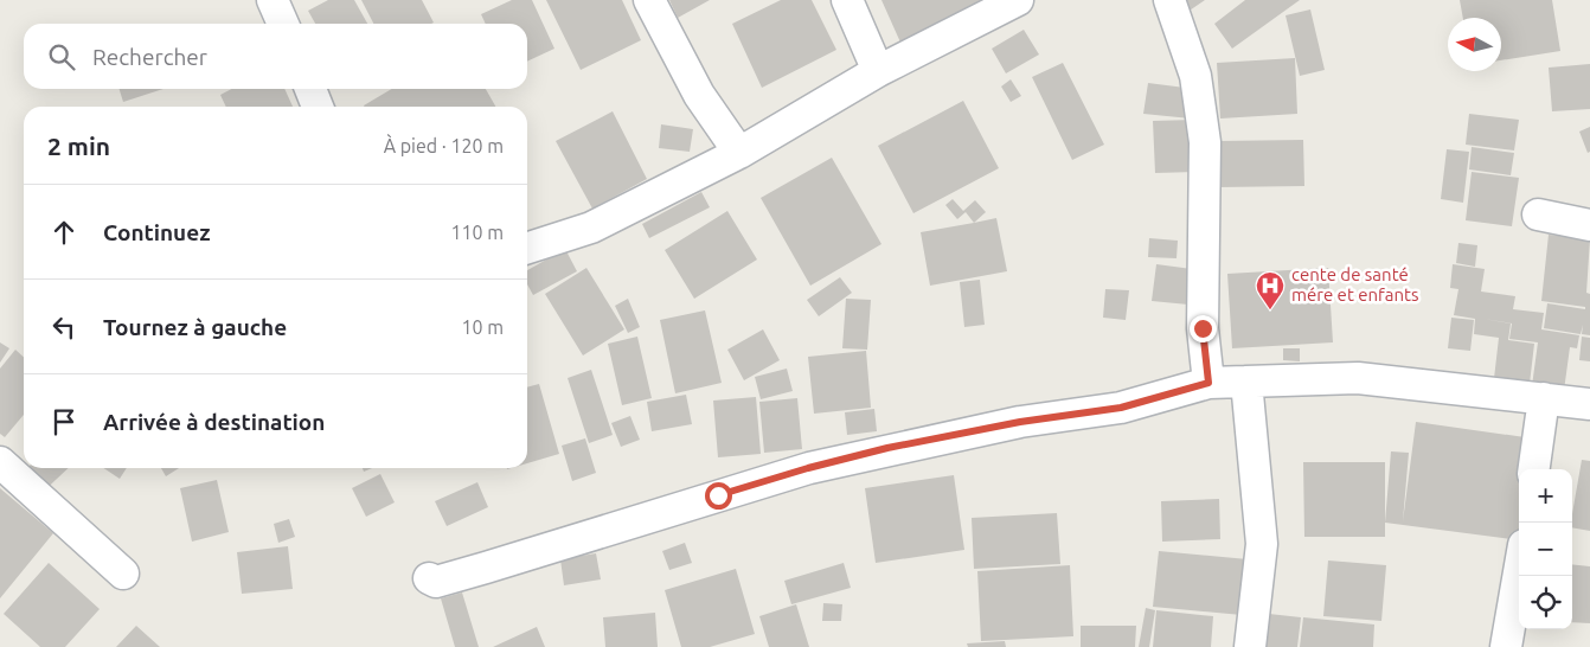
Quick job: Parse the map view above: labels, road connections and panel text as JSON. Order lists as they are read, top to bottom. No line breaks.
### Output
{"places":{"hospital":["cente de santé mére et enfants"]},"north":"left","page":{"search":"Rechercher","heading":["2 min","À pied · 120 m"],"list":[["Continuez","110 m"],["Tournez à gauche","10 m"],"Arrivée à destination"],"map_buttons":["+","−"]}}
